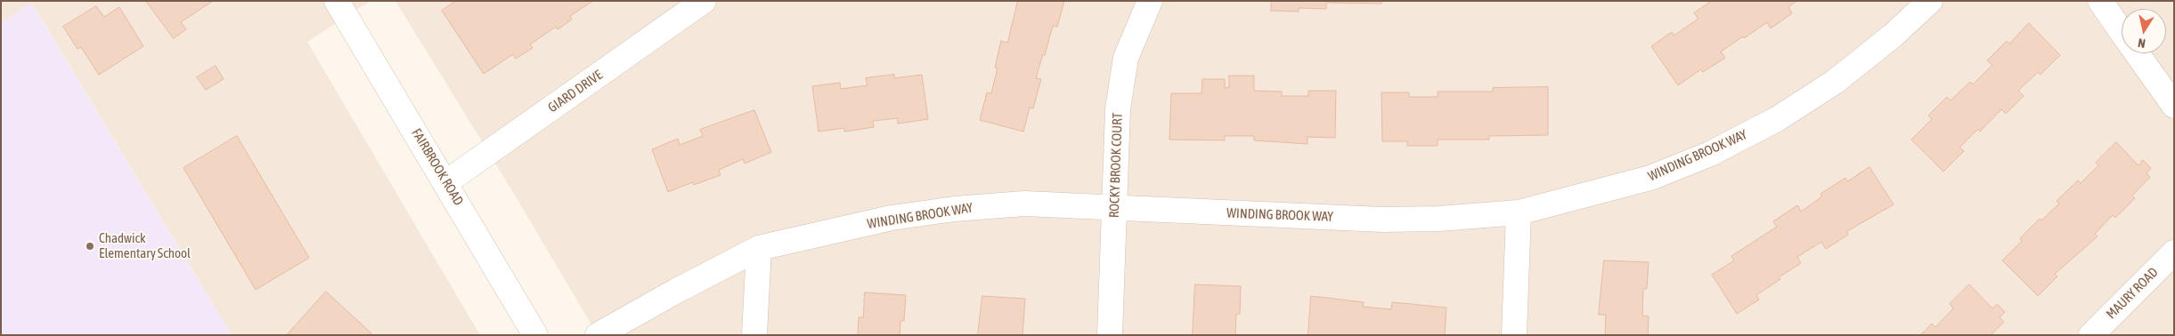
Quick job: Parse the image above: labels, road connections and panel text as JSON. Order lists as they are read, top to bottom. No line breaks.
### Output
{"streets":{"street":["GIARD DRIVE","WINDING BROOK WAY","ROCKY BROOK COURT","FAIRBROOK ROAD","MAURY ROAD"]},"crossings":[["GIARD DRIVE","FAIRBROOK ROAD"],["WINDING BROOK WAY","ROCKY BROOK COURT"]],"places":["Chadwick Elementary School"],"north":"bottom"}
